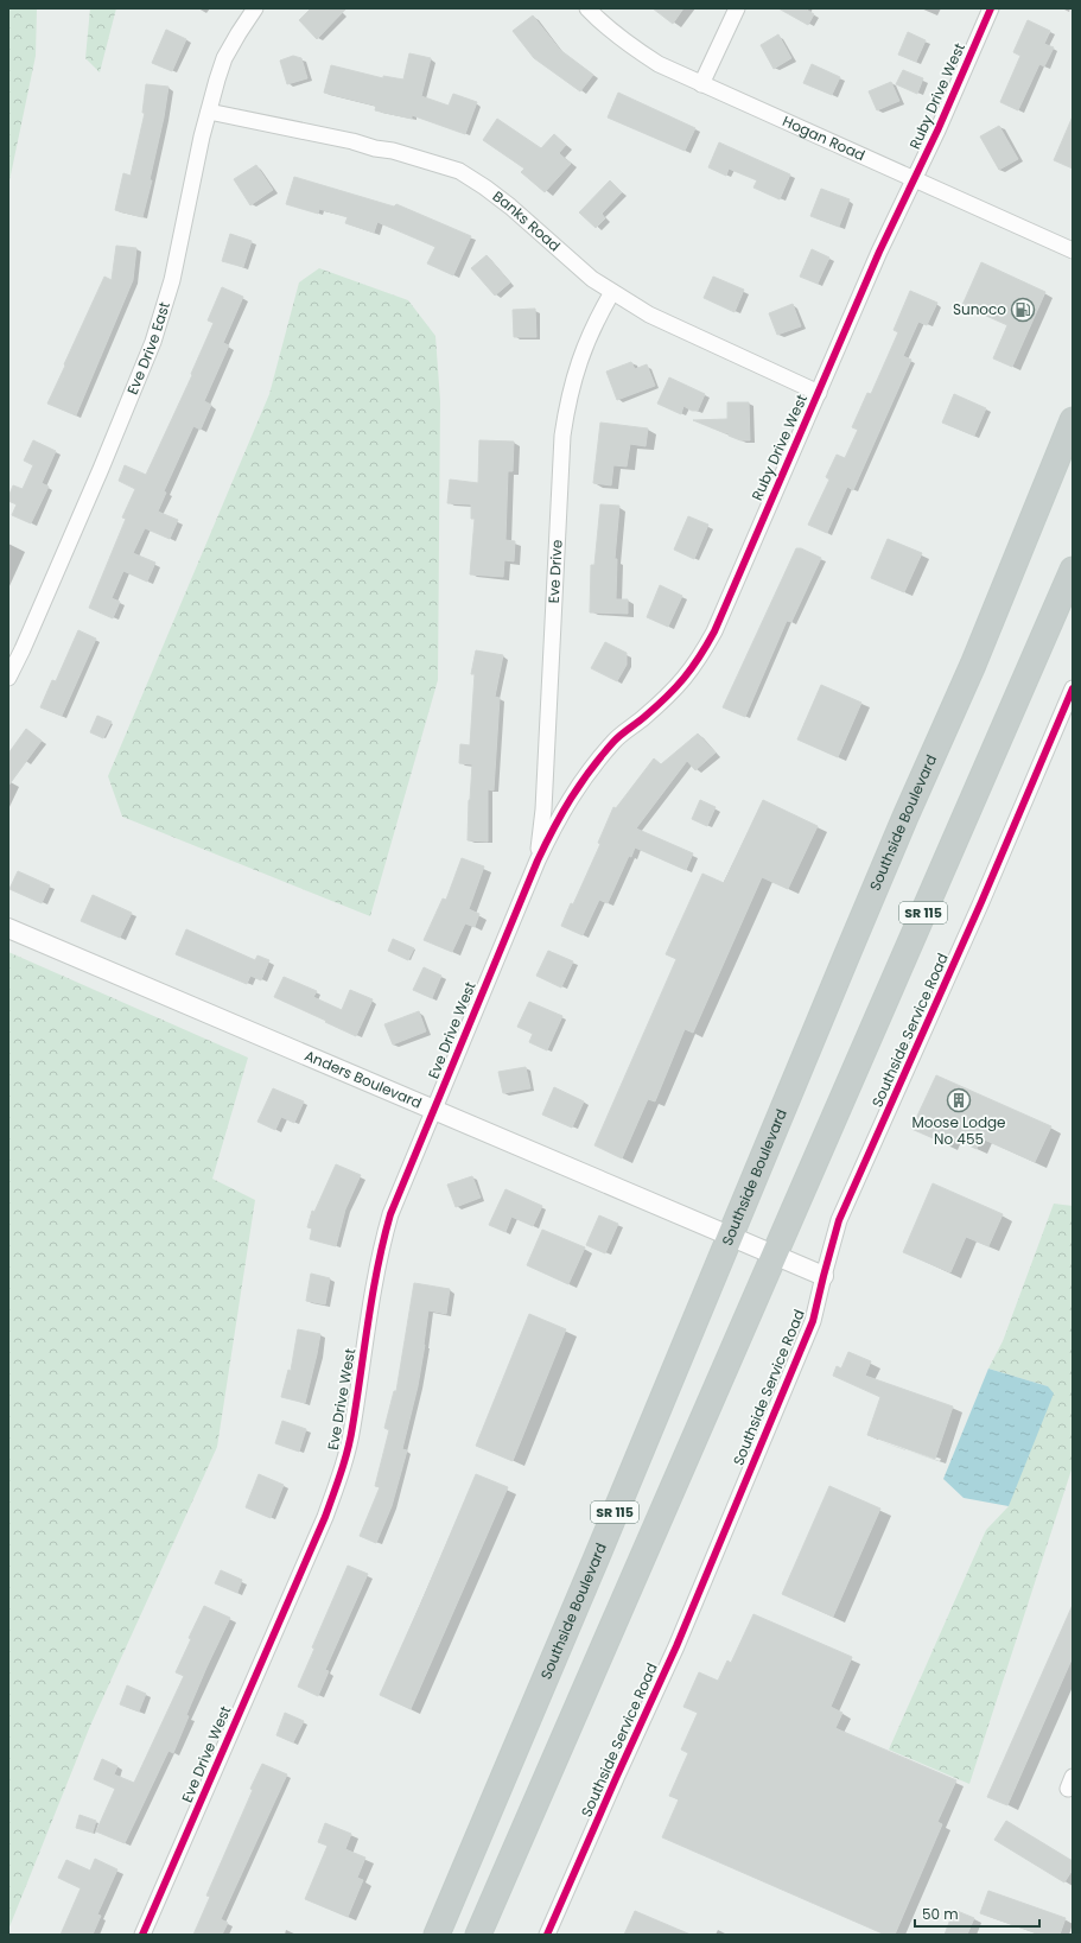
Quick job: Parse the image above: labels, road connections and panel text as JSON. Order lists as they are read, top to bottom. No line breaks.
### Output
{"streets":{"highway":["Southside Boulevard","SR 115"],"street":["Ruby Drive West","Hogan Road","Banks Road","Eve Drive East","Eve Drive","Eve Drive West","Southside Service Road","Anders Boulevard"]},"crossings":[["Ruby Drive West","Hogan Road"],["Ruby Drive West","Banks Road"],["Ruby Drive West","Eve Drive"],["Ruby Drive West","Eve Drive West"],["Banks Road","Eve Drive East"],["Banks Road","Eve Drive"],["Eve Drive","Eve Drive West"],["Southside Boulevard","Anders Boulevard"],["SR 115","Anders Boulevard"],["Eve Drive West","Anders Boulevard"],["Southside Service Road","Anders Boulevard"]],"places":{"fuel station":["Sunoco"],"building":["Moose Lodge No 455"]},"scale_bar":"50 m"}
